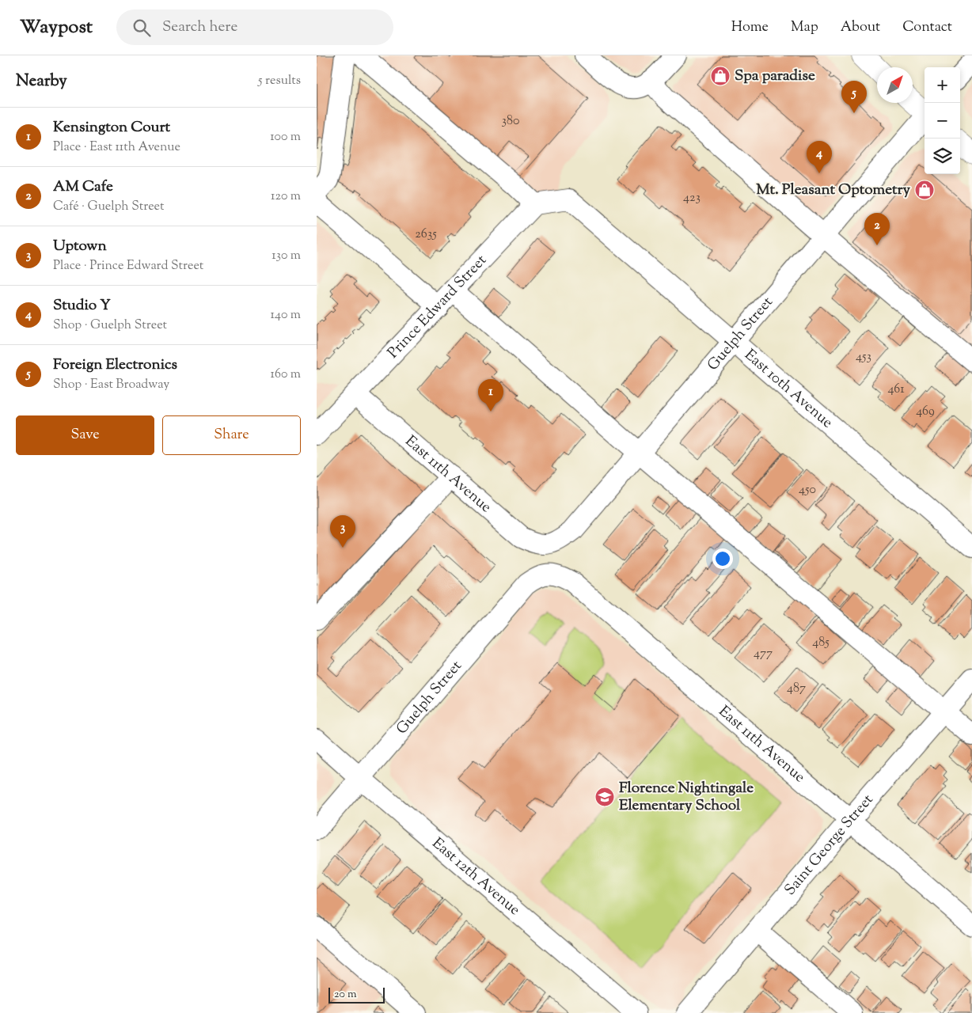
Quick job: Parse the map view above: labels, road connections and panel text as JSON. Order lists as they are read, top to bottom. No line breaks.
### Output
{"streets":{"street":["Prince Edward Street","Guelph Street","East 10th Avenue","East 11th Avenue","Saint George Street","East 12th Avenue"]},"crossings":[["Prince Edward Street","East 10th Avenue"],["Prince Edward Street","East 11th Avenue"],["Guelph Street","East 10th Avenue"],["Guelph Street","East 11th Avenue"],["Guelph Street","East 12th Avenue"],["East 11th Avenue","Saint George Street"]],"places":{"shop":["Spa paradise","Mt. Pleasant Optometry"],"school or university":["Florence Nightingale Elementary School"]},"house_numbers":["380","423","2635","453","461","469","450","485","477","487"],"scale_bar":"20 m","north":"top right","page":{"header":"Waypost","search":"Search here","nav":["Home","Map","About","Contact"],"heading":["Nearby","5 results"],"map_buttons":["+","−"],"pins":["5","4","2","1","3"],"list":[{"mark":"1","name":"Kensington Court","note":"Place · East 11th Avenue","value":"100 m"},{"mark":"2","name":"AM Cafe","note":"Café · Guelph Street","value":"120 m"},{"mark":"3","name":"Uptown","note":"Place · Prince Edward Street","value":"130 m"},{"mark":"4","name":"Studio Y","note":"Shop · Guelph Street","value":"140 m"},{"mark":"5","name":"Foreign Electronics","note":"Shop · East Broadway","value":"160 m"}],"buttons":["Save","Share"],"scale":"20 m"}}
